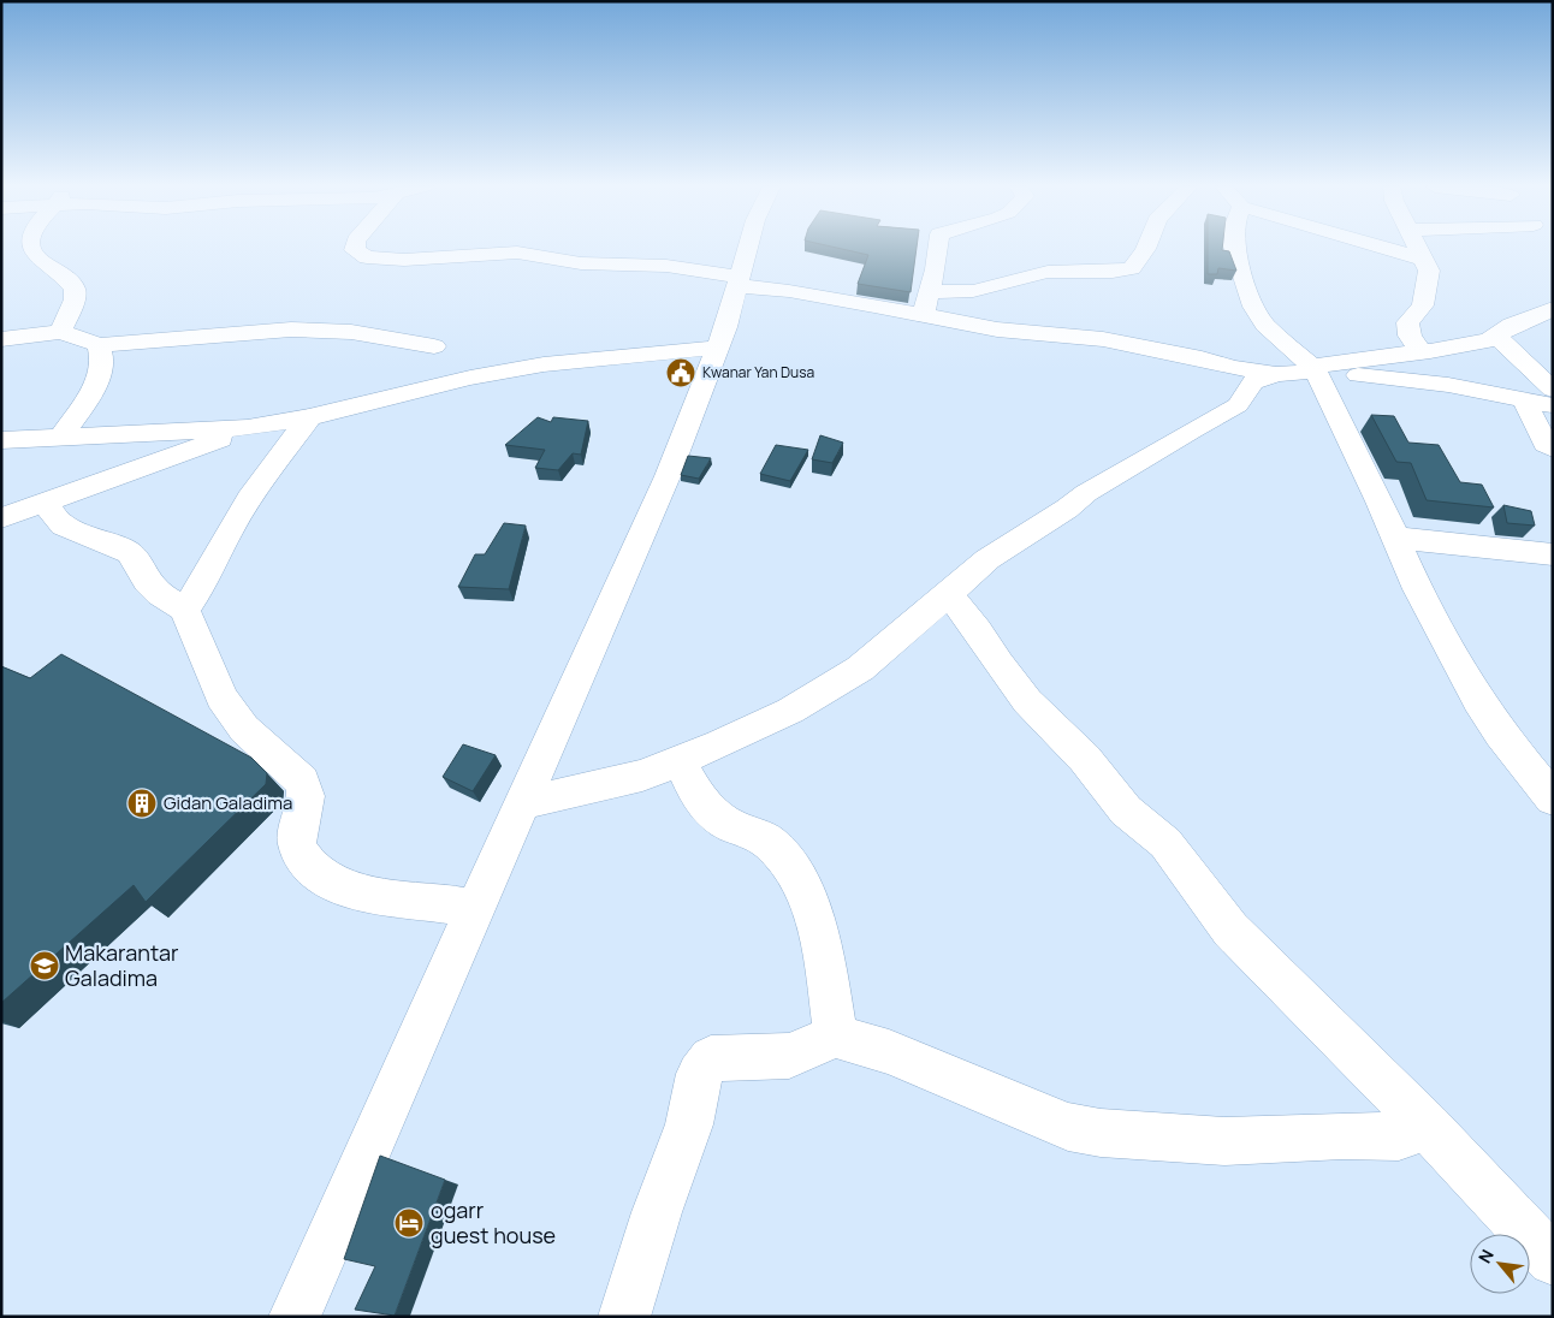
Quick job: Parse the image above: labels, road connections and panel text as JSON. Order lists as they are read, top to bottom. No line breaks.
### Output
{"places":{"public building":["Kwanar Yan Dusa"],"building":["Gidan Galadima"],"school or university":["Makarantar Galadima"],"hotel":["ogarr guest house"]},"north":"top left"}
